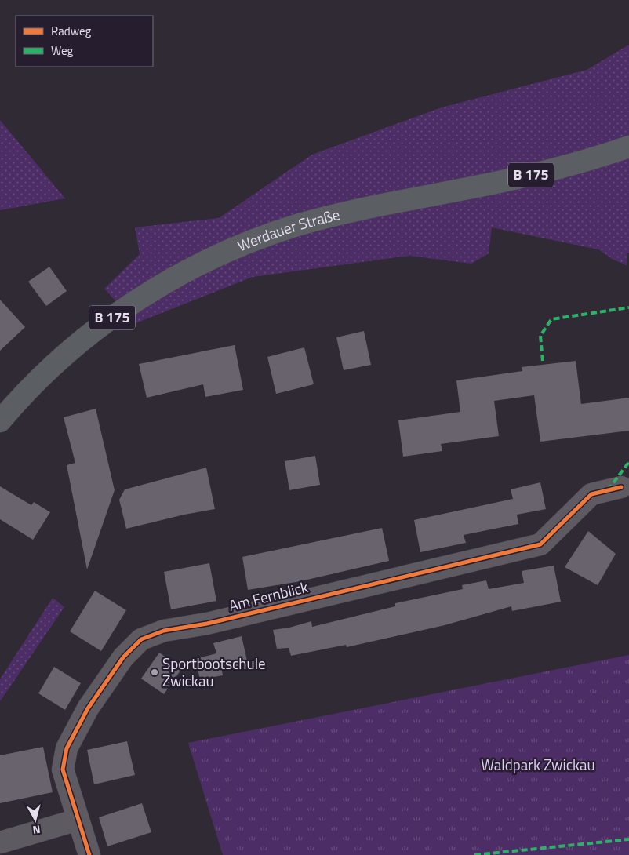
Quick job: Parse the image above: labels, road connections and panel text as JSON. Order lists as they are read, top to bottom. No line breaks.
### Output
{"streets":{"main road":["B 175","Werdauer Straße"],"street":["Am Fernblick"]},"parks":["Waldpark Zwickau"],"places":["Sportbootschule Zwickau"],"legend":["Radweg","Weg"],"north":"bottom"}
